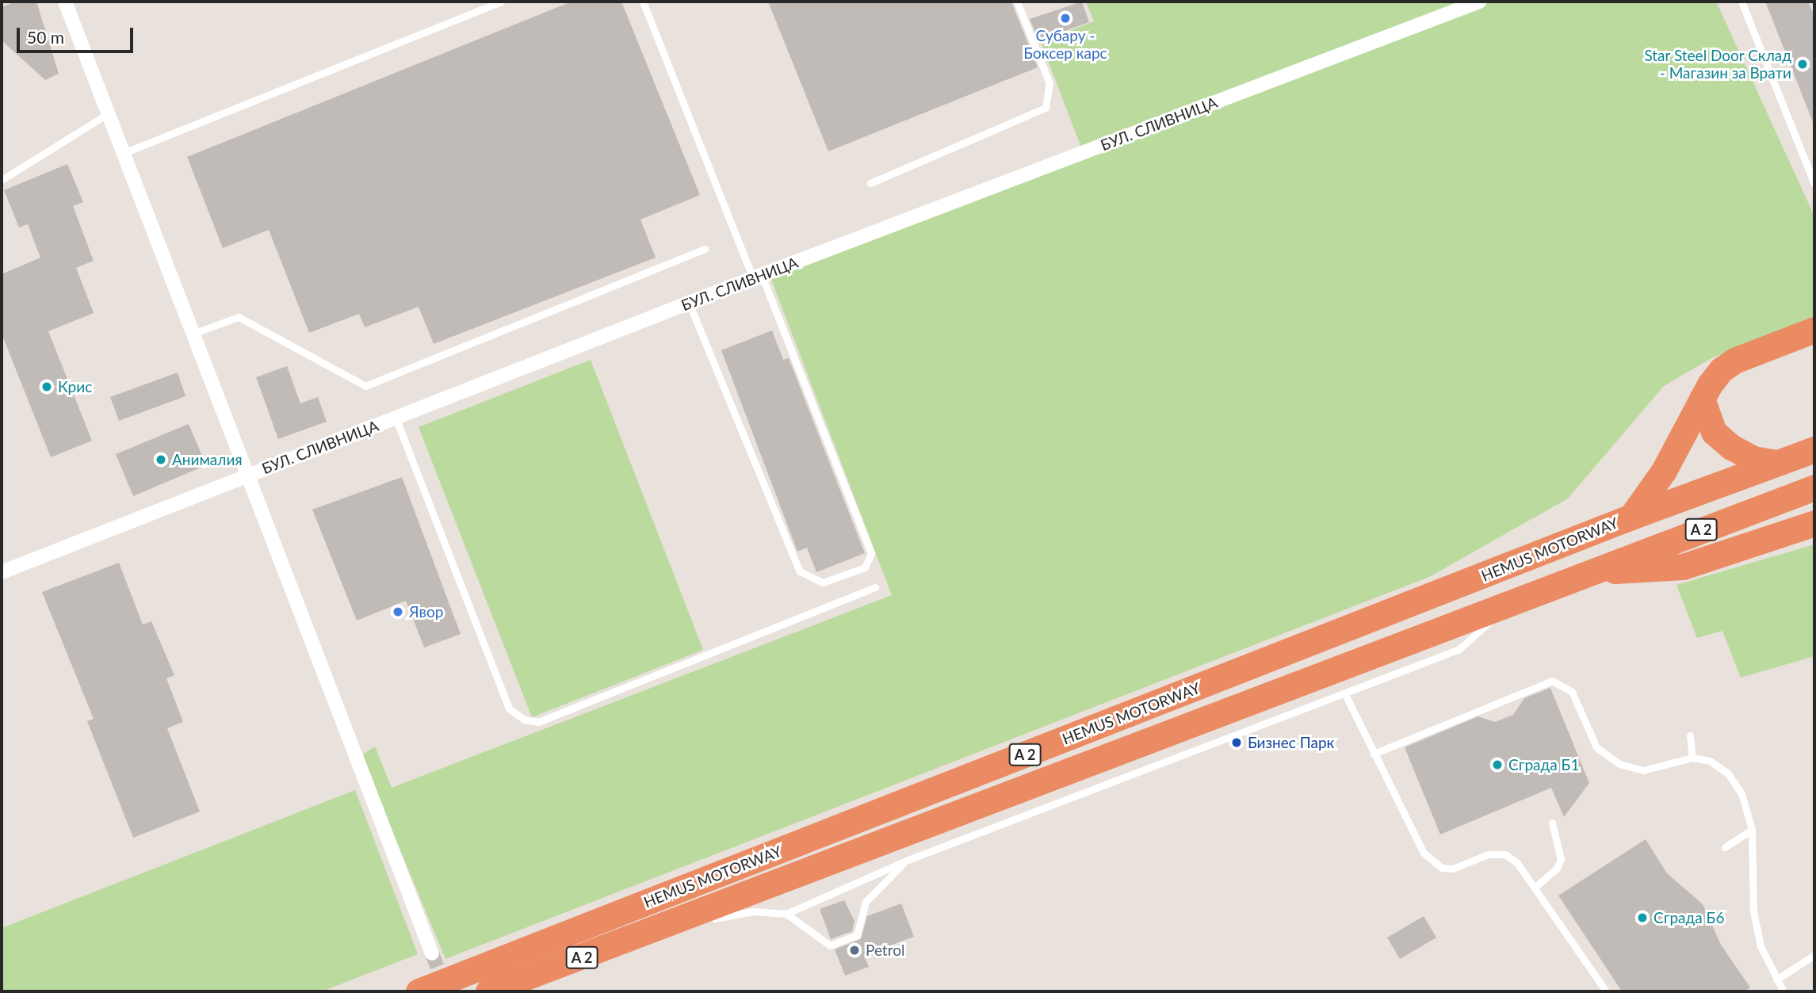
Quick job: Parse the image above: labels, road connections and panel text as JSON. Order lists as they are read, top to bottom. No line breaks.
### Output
{"streets":{"highway":["A 2","HEMUS MOTORWAY"],"street":["БУЛ. СЛИВНИЦА"]},"places":["Субару - Боксер карс","Star Steel Door Склад - Магазин за Врати","Крис","Анималия","Явор","Бизнес Парк","Сграда Б1","Сграда Б6","Petrol"],"scale_bar":"50 m"}
